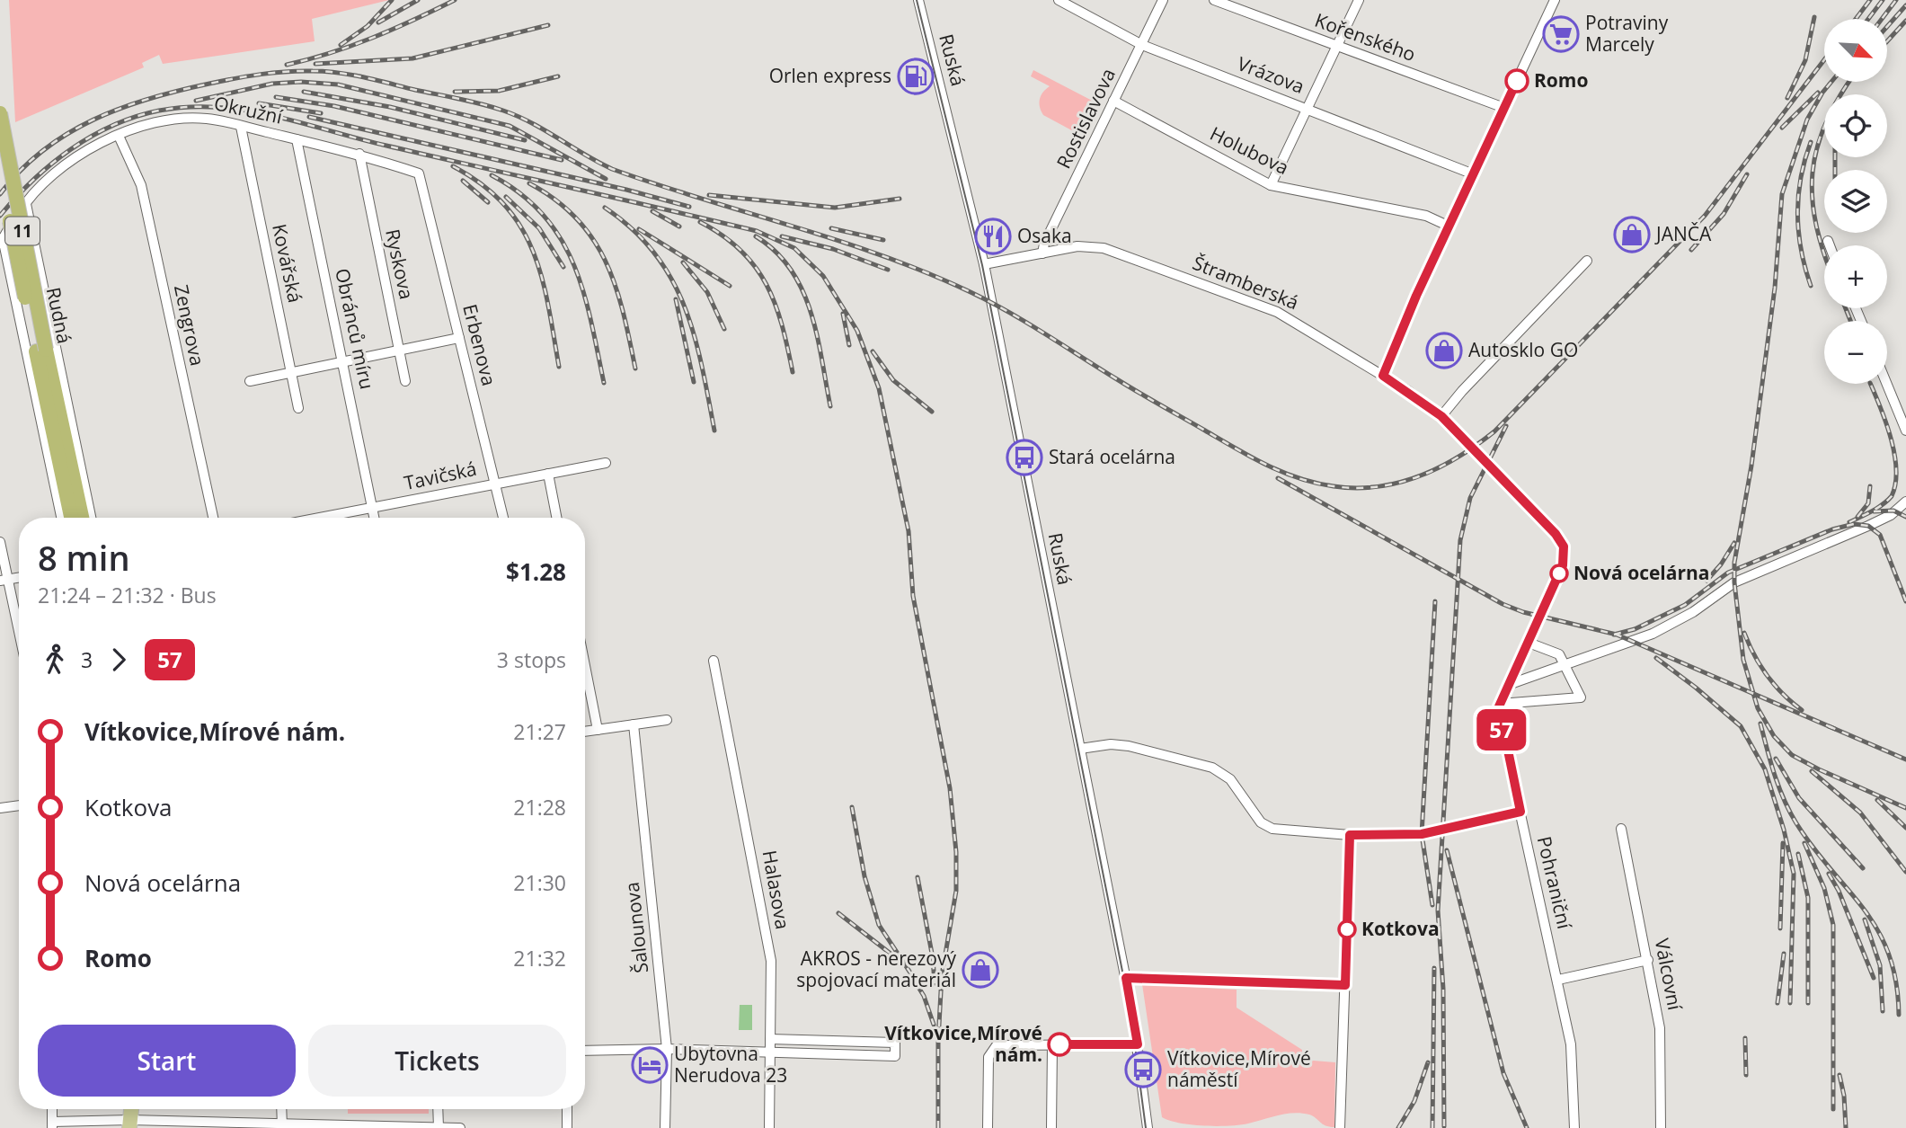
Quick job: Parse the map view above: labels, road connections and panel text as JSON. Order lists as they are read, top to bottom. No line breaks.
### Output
{"streets":{"highway":["11","Rudná"],"street":["Kořenského","Ruská","Vrázova","Okružní","Rostislavova","Holubova","Kovářská","Ryskova","Štramberská","Zengrova","Obránců míru","Erbenova","Tavičská","Pohraniční","Halasova","Šalounova","Válcovní"]},"crossings":[["Ruská","Štramberská"],["Vrázova","Rostislavova"],["Okružní","Kovářská"],["Okružní","Ryskova"],["Okružní","Zengrova"],["Okružní","Obránců míru"],["Okružní","Erbenova"],["Rostislavova","Holubova"],["Rostislavova","Štramberská"],["Štramberská","Pohraniční"],["Obránců míru","Tavičská"],["Erbenova","Tavičská"]],"places":{"supermarket":["Potraviny Marcely"],"fuel station":["Orlen express"],"other":["Romo","Nová ocelárna","Kotkova","Vítkovice,Mírové nám."],"shop":["JANČA","Autosklo GO","AKROS - nerezový spojovací materiál"],"restaurant":["Osaka"],"bus stop":["Stará ocelárna","Vítkovice,Mírové náměstí"],"hotel":["Ubytovna Nerudova 23"]},"lines":["bus line 57"],"north":"bottom right","page":{"on_map":"57","map_buttons":["+","−"],"heading":["8 min","21:24 – 21:32 · Bus","$1.28"],"legs":["3","57","3 stops"],"list":[{"name":"Vítkovice,Mírové nám.","value":"21:27"},{"name":"Kotkova","value":"21:28"},{"name":"Nová ocelárna","value":"21:30"},{"name":"Romo","value":"21:32"}],"buttons":["Start","Tickets"]}}
